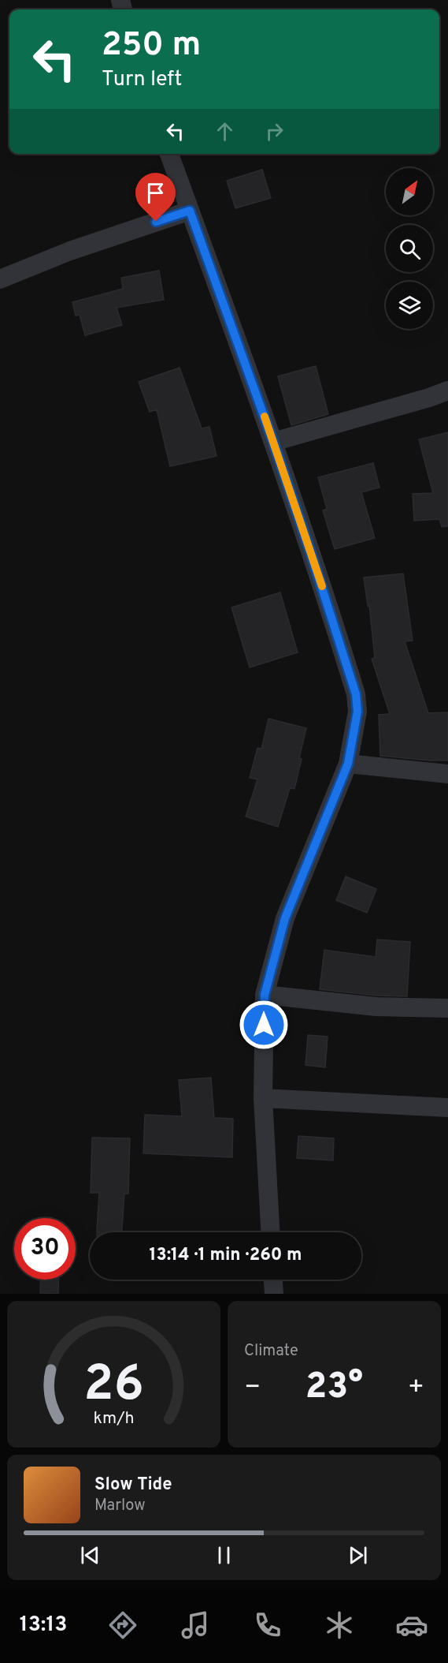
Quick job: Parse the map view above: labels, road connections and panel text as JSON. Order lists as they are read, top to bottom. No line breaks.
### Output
{"north":"top right","page":{"turn":["250 m","Turn left"],"limit":"30","trip":"13:14 · 1 min · 260 m","tile":"Climate","heat":["−","23°","+"],"song":["Slow Tide","Marlow"],"tabs":"13:13","gauge":["26","km/h"]}}
